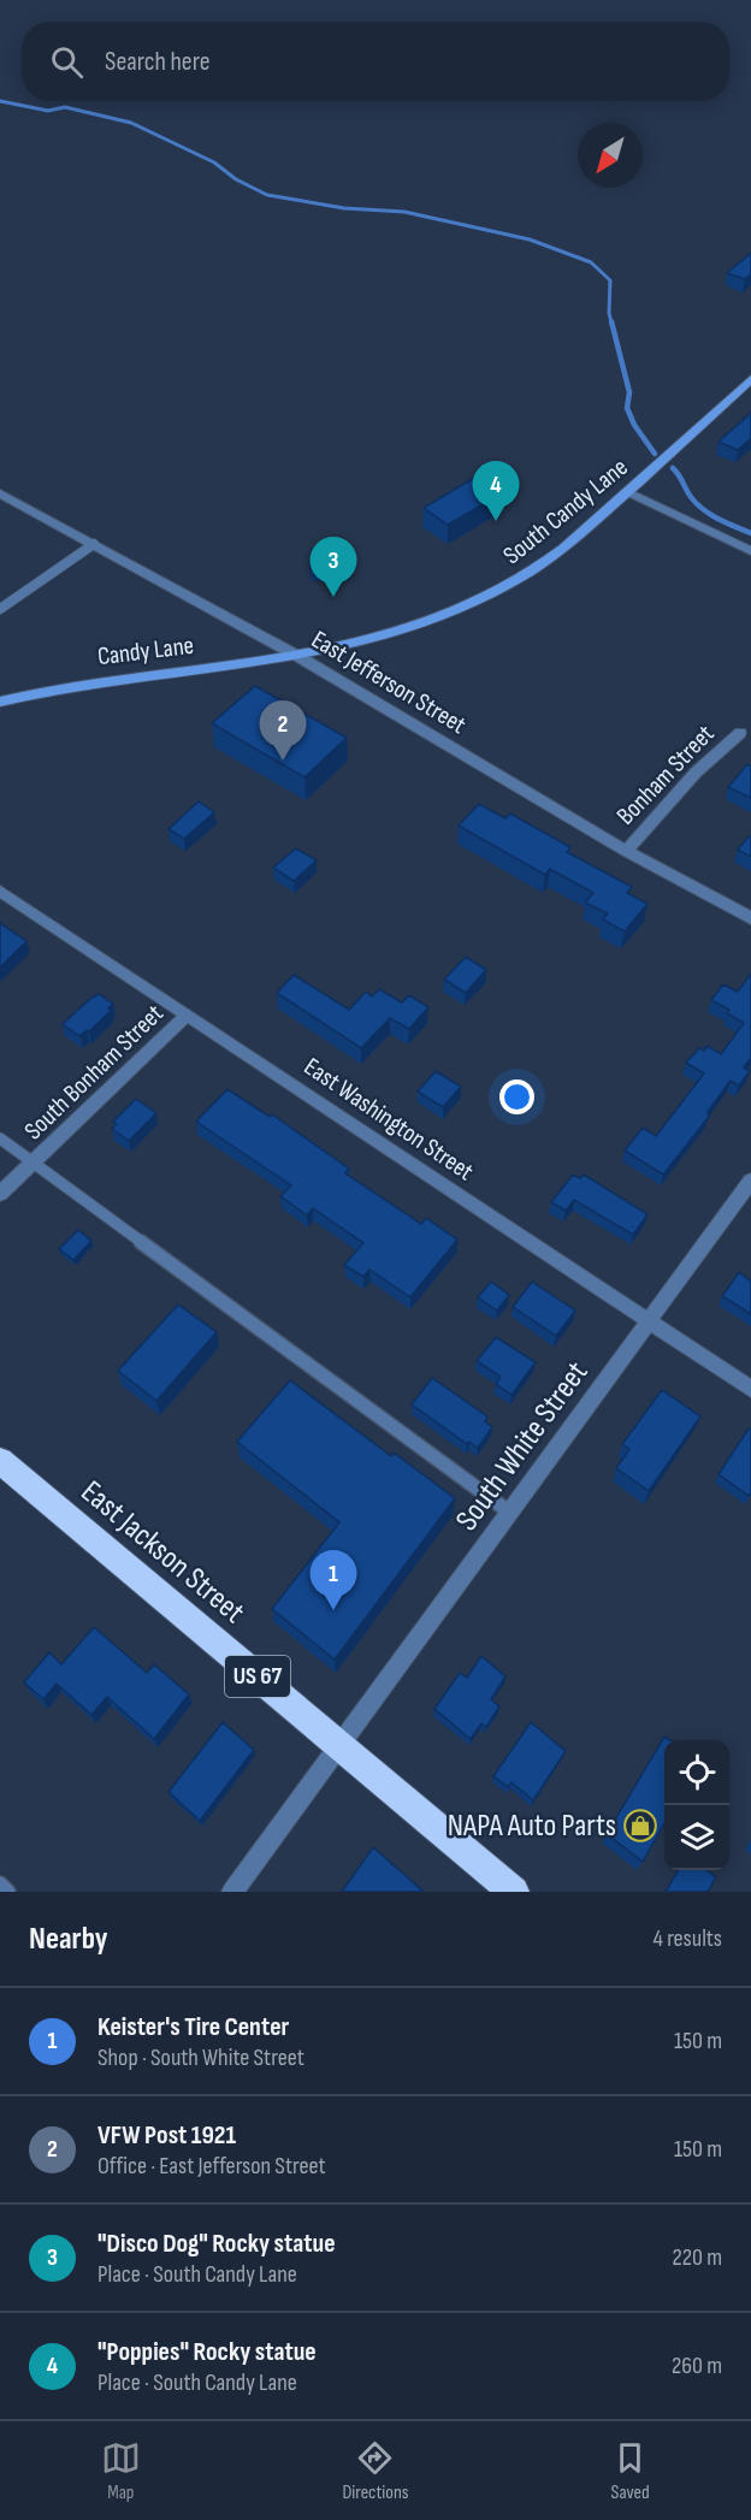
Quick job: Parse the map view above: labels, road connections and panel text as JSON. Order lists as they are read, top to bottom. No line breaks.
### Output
{"streets":{"highway":["East Jackson Street","US 67"],"main road":["South Candy Lane","Candy Lane"],"street":["East Jefferson Street","Bonham Street","South Bonham Street","East Washington Street","South White Street"]},"crossings":[["South Candy Lane","Candy Lane"],["South Candy Lane","East Jefferson Street"],["Candy Lane","East Jefferson Street"],["East Jefferson Street","Bonham Street"],["South Bonham Street","East Washington Street"],["East Washington Street","South White Street"],["South White Street","East Jackson Street"]],"places":{"shop":["NAPA Auto Parts"]},"north":"bottom left","page":{"search":"Search here","pins":["4","3","2","1"],"heading":["Nearby","4 results"],"list":[{"mark":"1","name":"Keister's Tire Center","note":"Shop · South White Street","value":"150 m"},{"mark":"2","name":"VFW Post 1921","note":"Office · East Jefferson Street","value":"150 m"},{"mark":"3","name":"\"Disco Dog\" Rocky statue","note":"Place · South Candy Lane","value":"220 m"},{"mark":"4","name":"\"Poppies\" Rocky statue","note":"Place · South Candy Lane","value":"260 m"}],"nav":["Map","Directions","Saved"]}}
